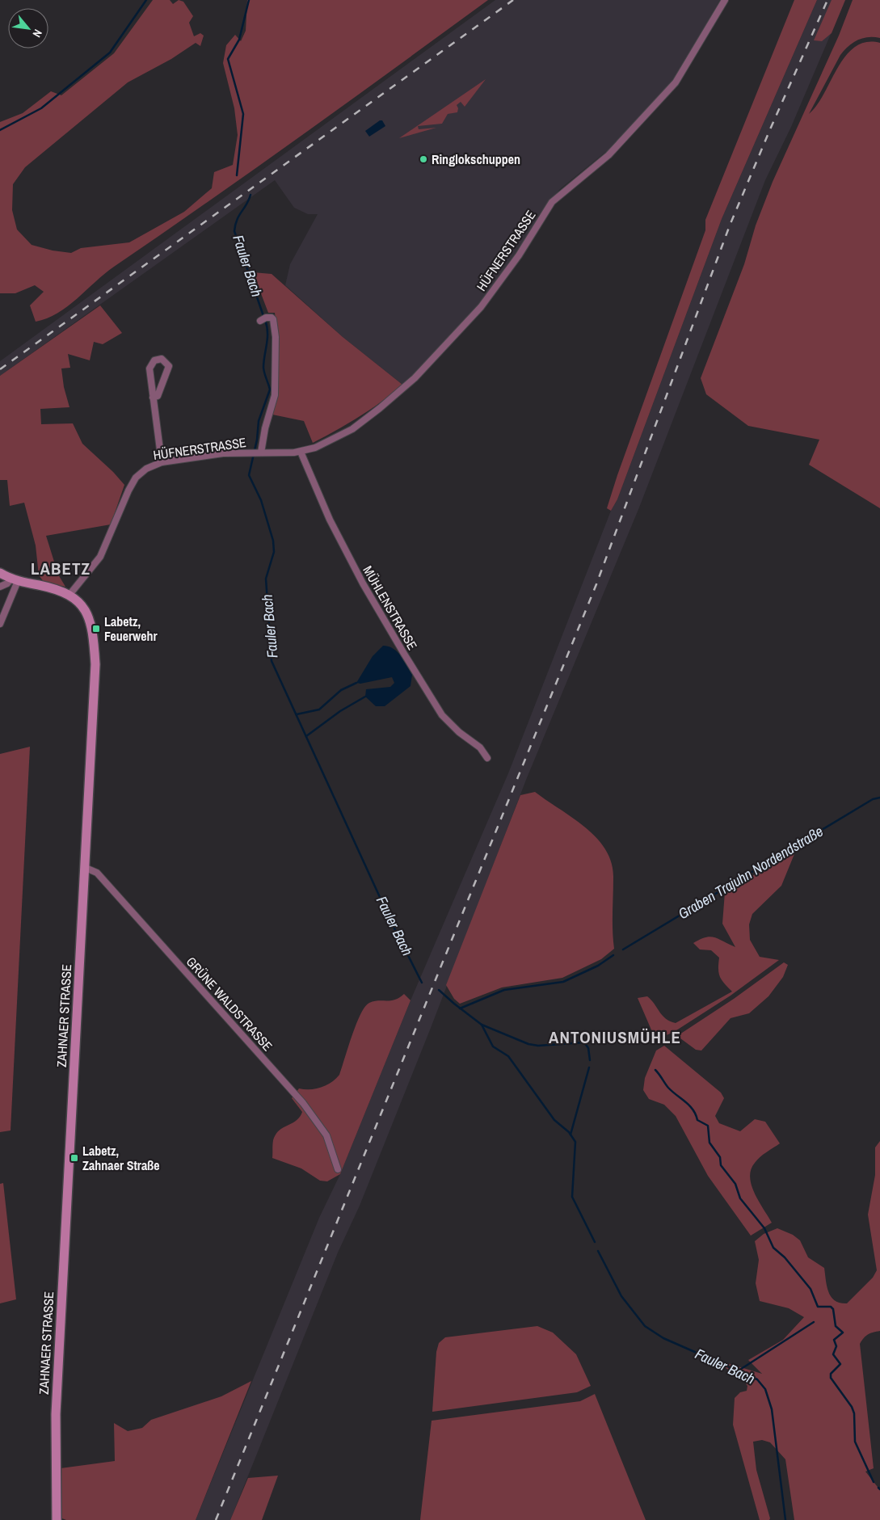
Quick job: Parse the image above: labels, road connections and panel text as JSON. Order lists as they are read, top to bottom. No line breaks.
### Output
{"streets":{"main road":["ZAHNAER STRASSE"],"street":["HÜFNERSTRASSE","MÜHLENSTRASSE","GRÜNE WALDSTRASSE"]},"crossings":[["HÜFNERSTRASSE","MÜHLENSTRASSE"],["HÜFNERSTRASSE","ZAHNAER STRASSE"],["GRÜNE WALDSTRASSE","ZAHNAER STRASSE"]],"districts":["LABETZ","ANTONIUSMÜHLE"],"water":["Fauler Bach","Graben Trajuhn Nordendstraße"],"places":{"other":["Ringlokschuppen"],"transit":["Labetz, Feuerwehr","Labetz, Zahnaer Straße"]},"north":"bottom right"}
